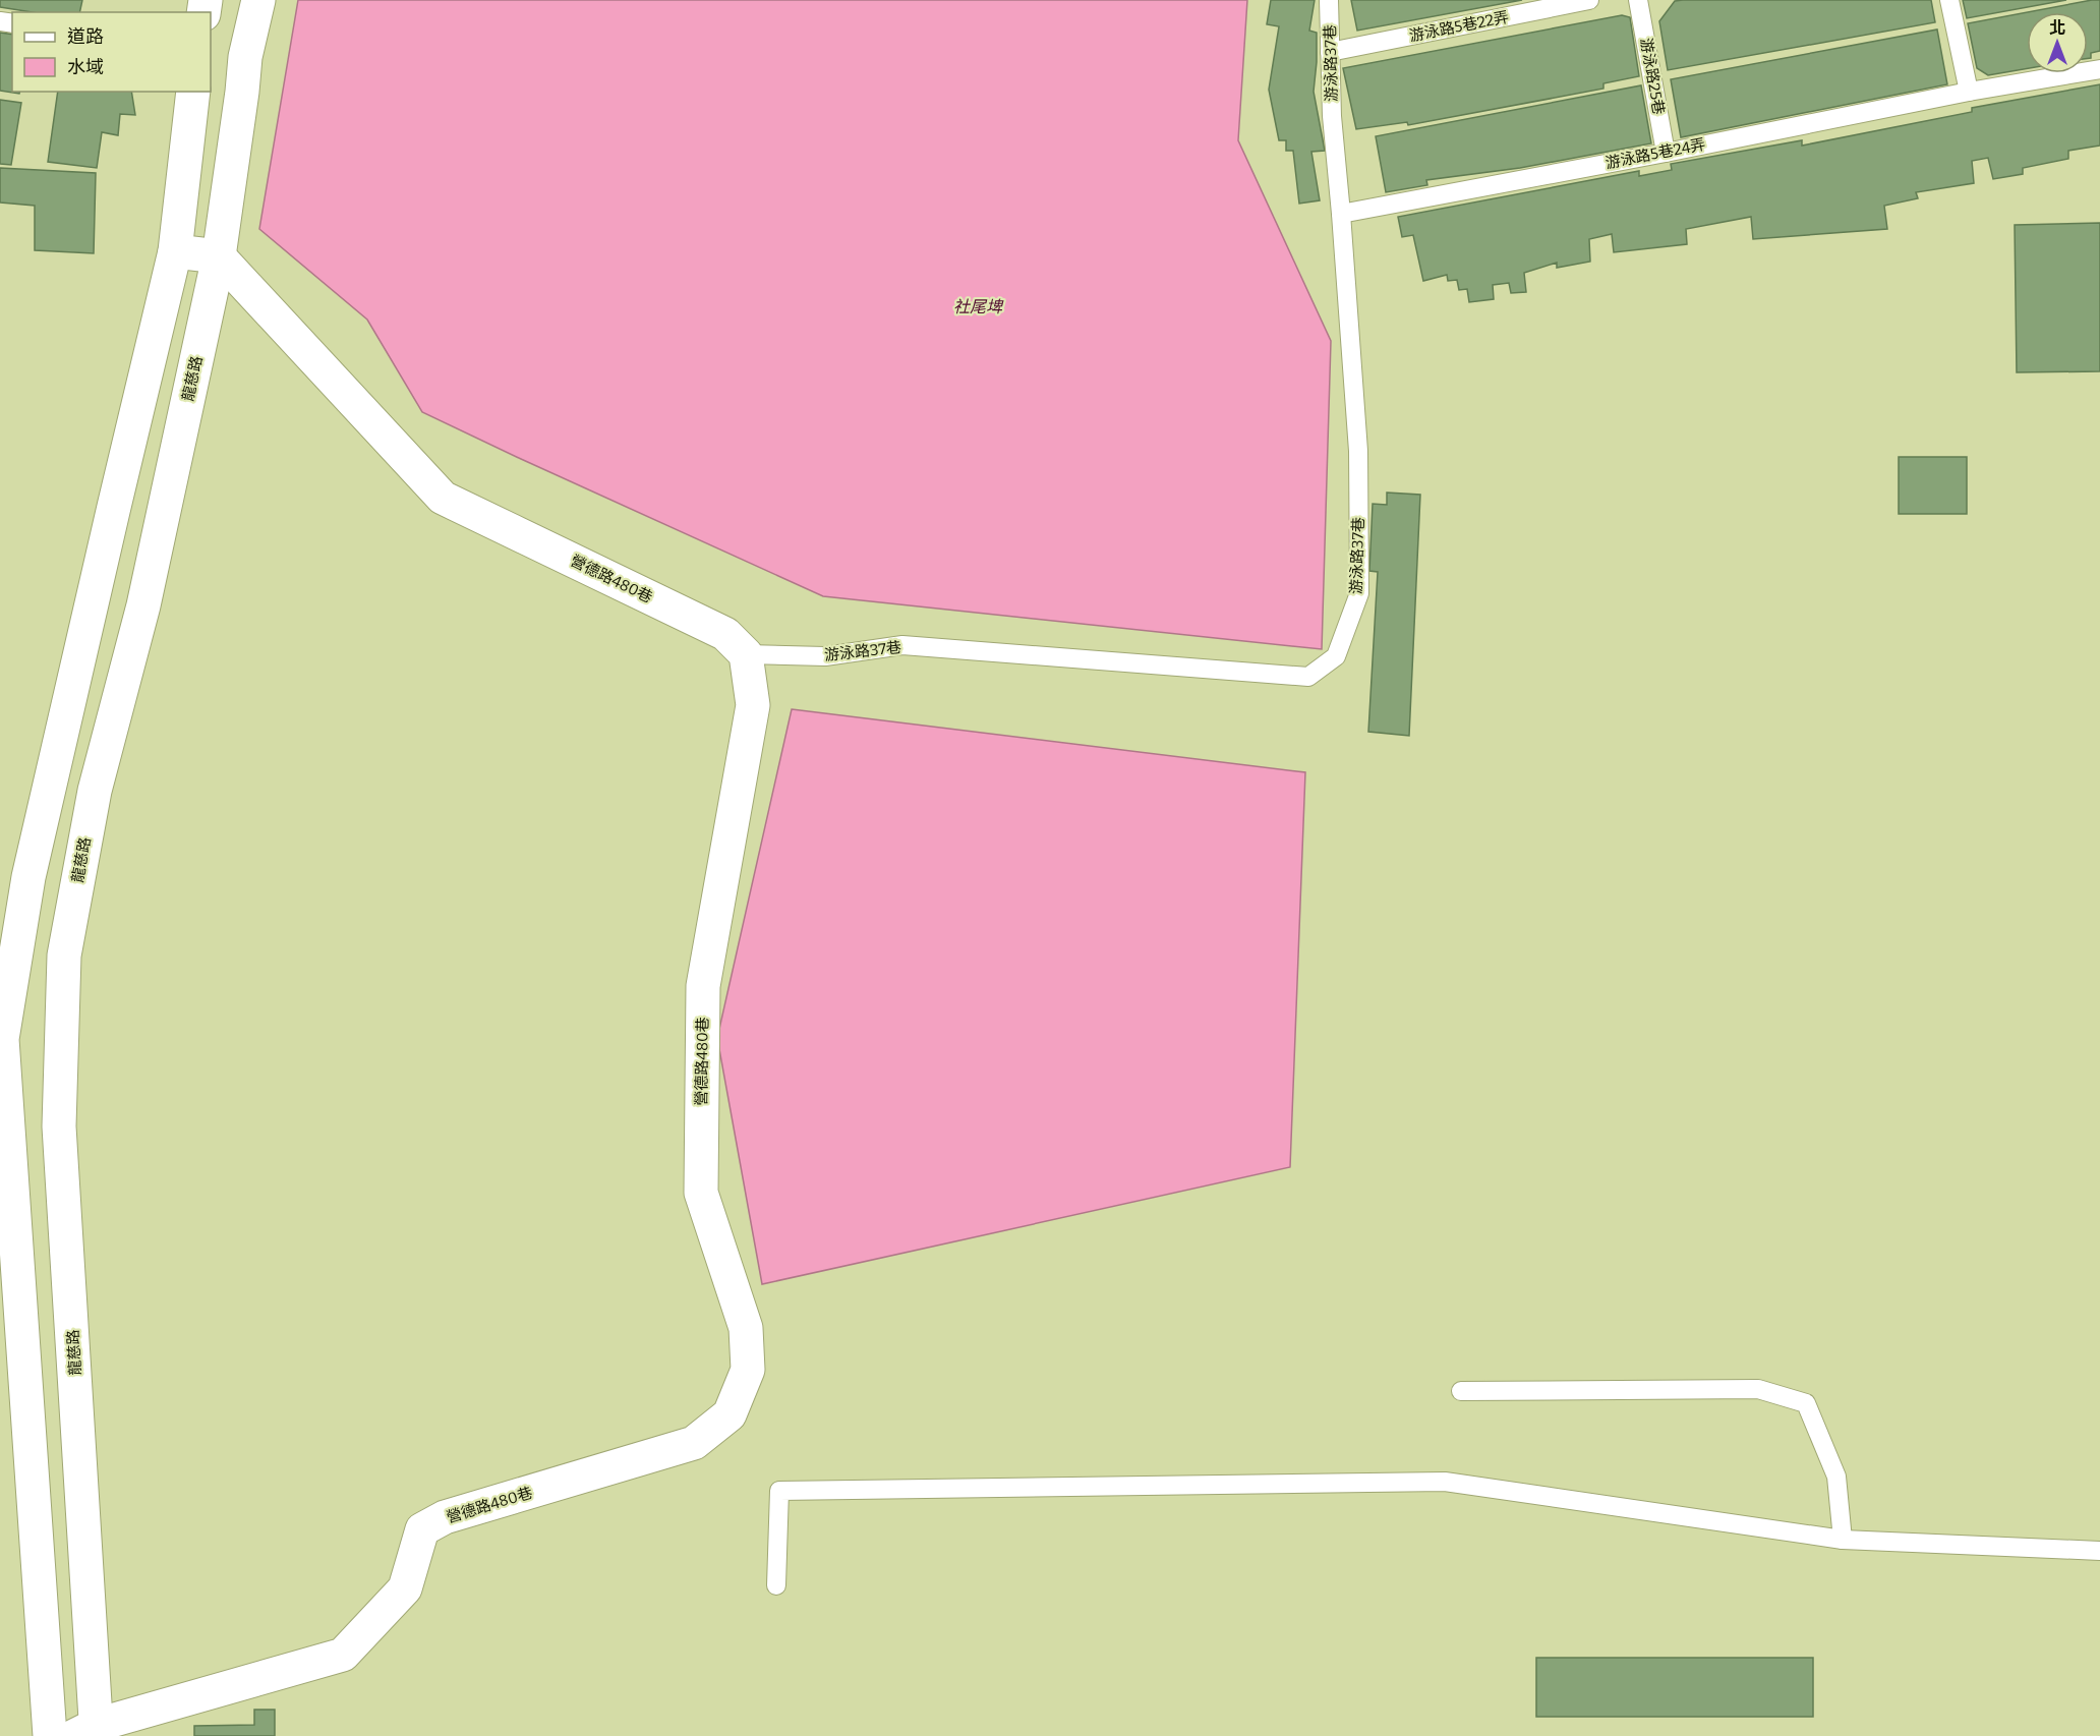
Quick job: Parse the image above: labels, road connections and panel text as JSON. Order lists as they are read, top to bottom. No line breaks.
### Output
{"streets":{"street":["龍慈路","營德路480巷"],"lane":["游泳路5巷22弄","游泳路37巷","游泳路25巷","游泳路5巷24弄"]},"crossings":[["游泳路5巷22弄","游泳路37巷"],["游泳路37巷","游泳路5巷24弄"],["游泳路37巷","營德路480巷"],["游泳路25巷","游泳路5巷24弄"],["龍慈路","營德路480巷"]],"water":["社尾埤"],"legend":["道路","水域"],"north":"top"}
